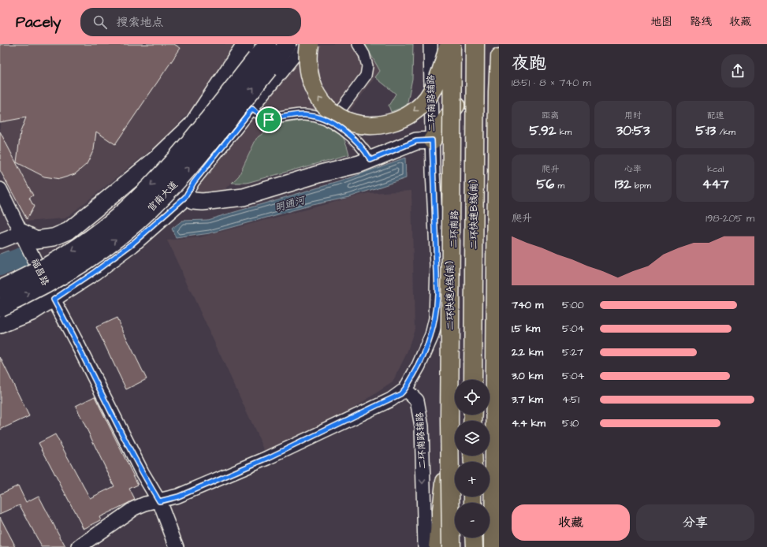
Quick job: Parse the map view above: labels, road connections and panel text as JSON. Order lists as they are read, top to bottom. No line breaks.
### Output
{"streets":{"main road":["官南大道","二环快速B线(南)","二环南路","二环快速A线(南)"],"street":["二环南路辅路","福昌路"]},"water":["明通河"],"page":{"header":"Pacely","search":"搜索地点","nav":["地图","路线","收藏"],"heading":["夜跑","18:51 · 8 × 740 m"],"stats":[["距离","5.92 km"],["用时","30:53"],["配速","5:13 /km"],["爬升","56 m"],["心率","132 bpm"],["kcal","447"]],"chart":["爬升","198–205 m"],"list":[{"name":"740 m","note":"5:00"},{"name":"1.5 km","note":"5:04"},{"name":"2.2 km","note":"5:27"},{"name":"3.0 km","note":"5:04"},{"name":"3.7 km","note":"4:51"},{"name":"4.4 km","note":"5:10"}],"map_buttons":["+","−"],"buttons":["收藏","分享"]}}
